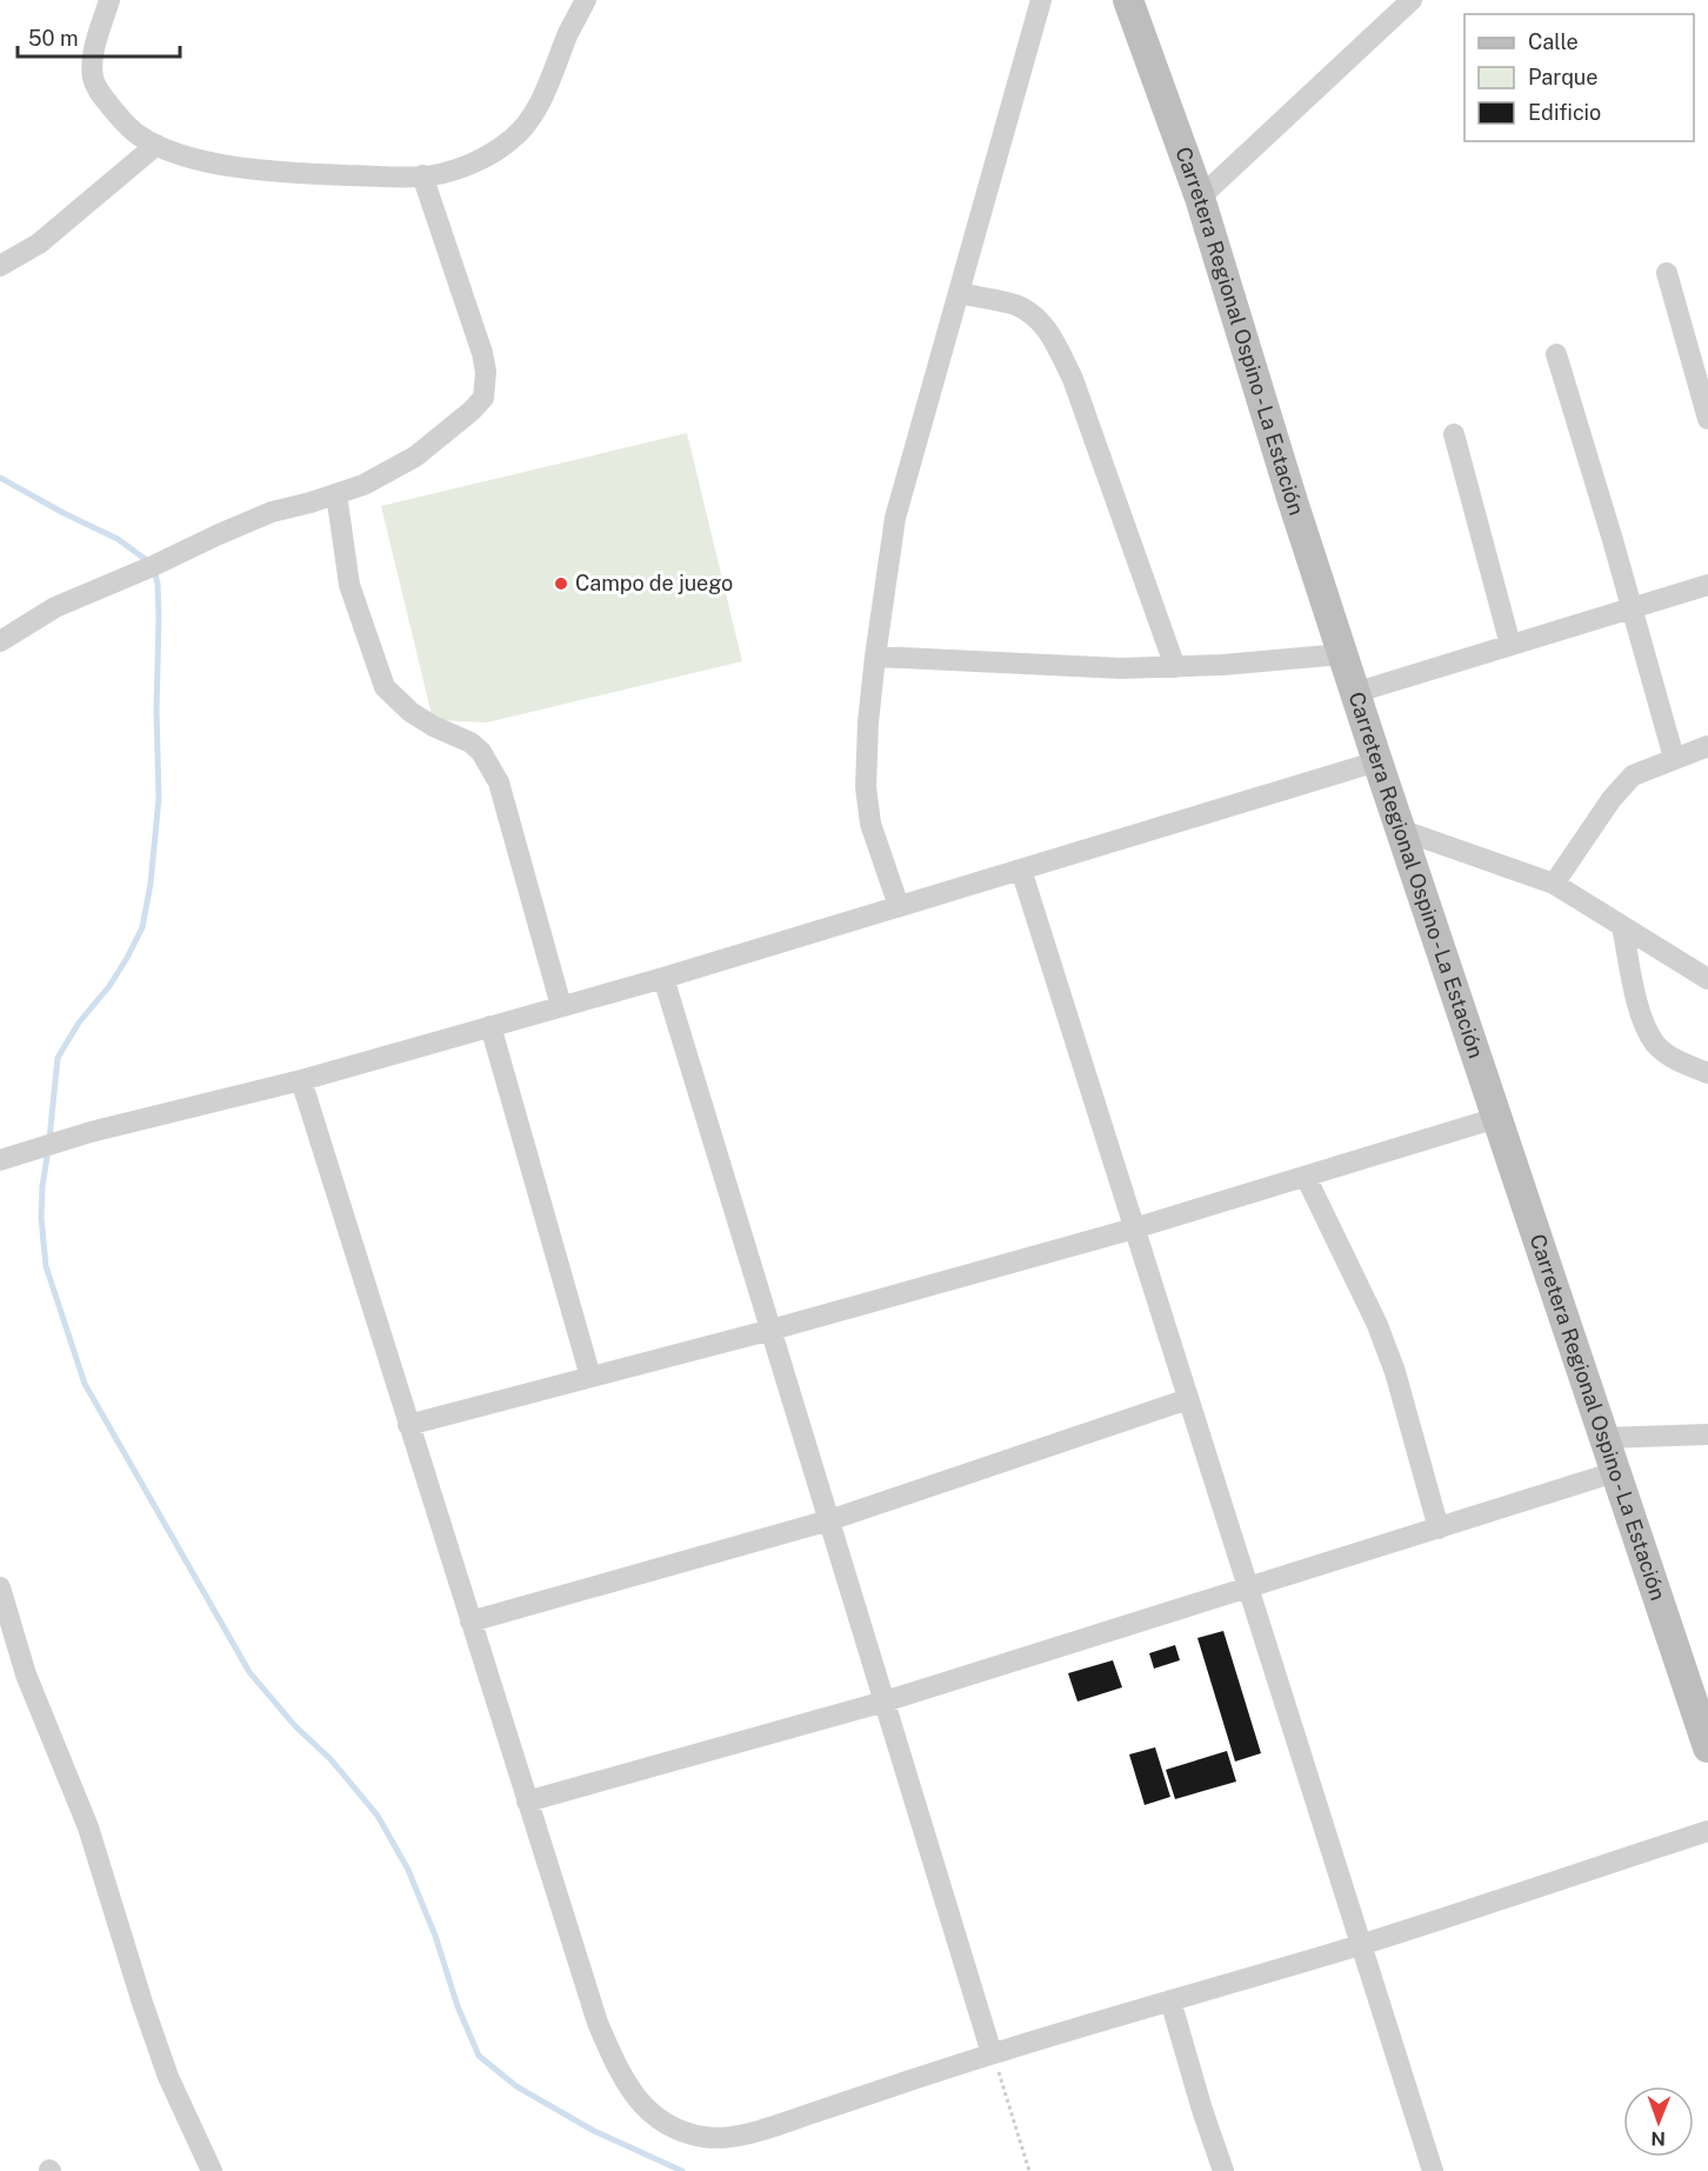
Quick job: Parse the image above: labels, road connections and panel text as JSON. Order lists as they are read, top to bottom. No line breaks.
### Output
{"streets":{"main road":["Carretera Regional Ospino - La Estación"]},"places":["Campo de juego"],"legend":["Calle","Parque","Edificio"],"scale_bar":"50 m","north":"bottom"}
